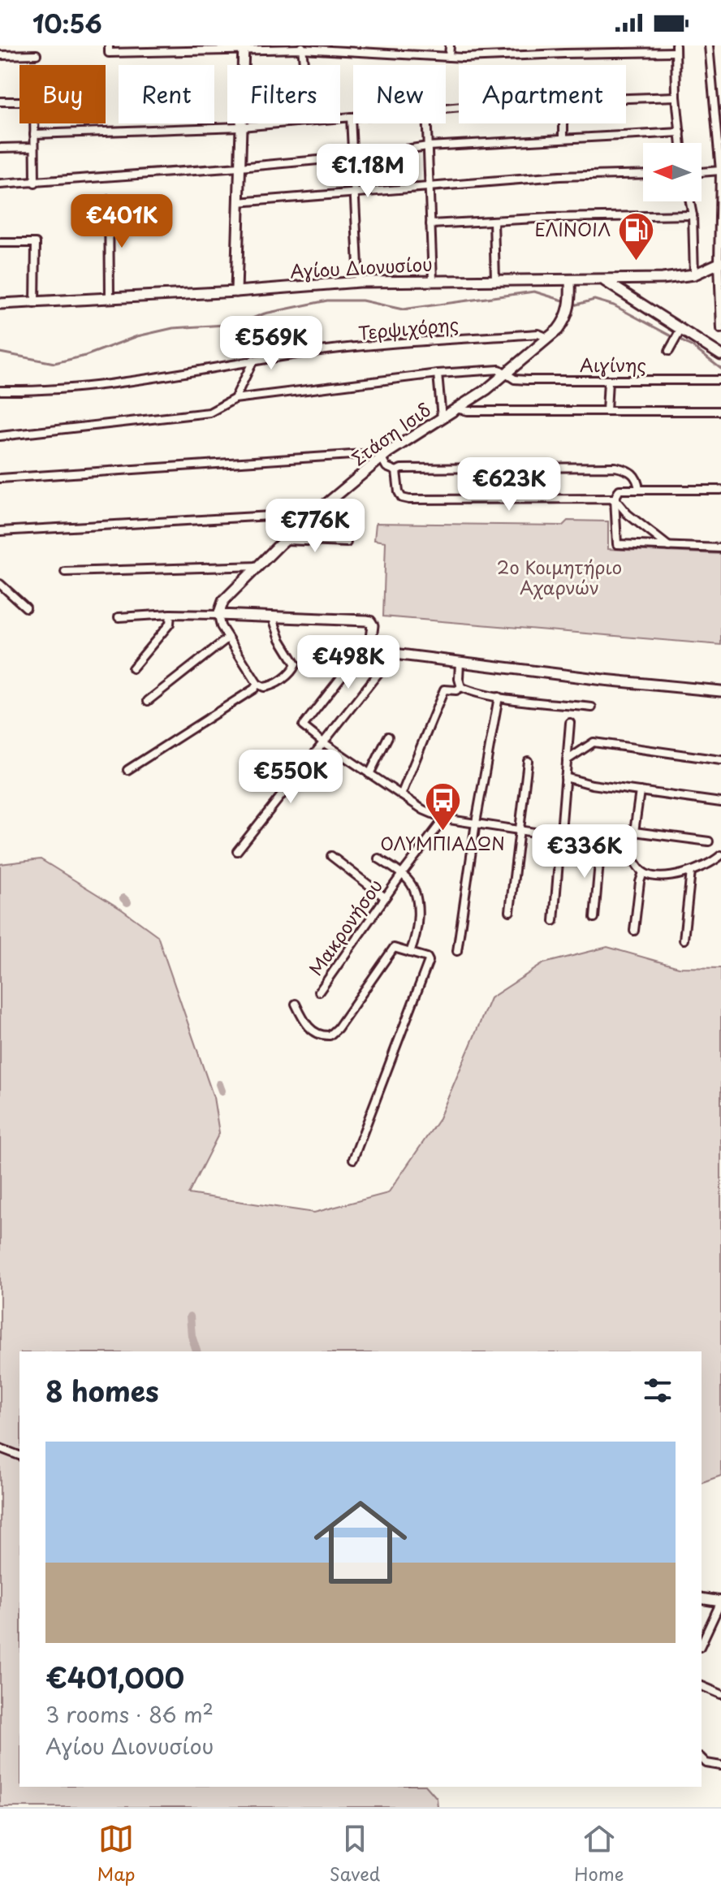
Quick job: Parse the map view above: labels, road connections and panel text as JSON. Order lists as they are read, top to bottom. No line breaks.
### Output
{"streets":{"street":["Αγίου Διονυσίου","Τερψιχόρης","Αιγίνης","Στάση Ισιδ","Μακρονήσου"]},"crossings":[["Αγίου Διονυσίου","Στάση Ισιδ"],["Τερψιχόρης","Στάση Ισιδ"],["Αιγίνης","Στάση Ισιδ"]],"parks":["2ο Κοιμητήριο Αχαρνών"],"places":{"fuel station":["ΕΛΙΝΟΙΛ"],"bus stop":["ΟΛΥΜΠΙΑΔΩΝ"]},"north":"left","page":{"status":"10:56","chip":["Buy","Rent","Filters","New","Apartment"],"price":["€1.18M","€401K","€569K","€623K","€776K","€498K","€550K","€336K"],"heading":"8 homes","list":[{"name":"€401,000","note":"3 rooms · 86 m² · Αγίου Διονυσίου"}],"tabs":["Map","Saved","Home"]}}
